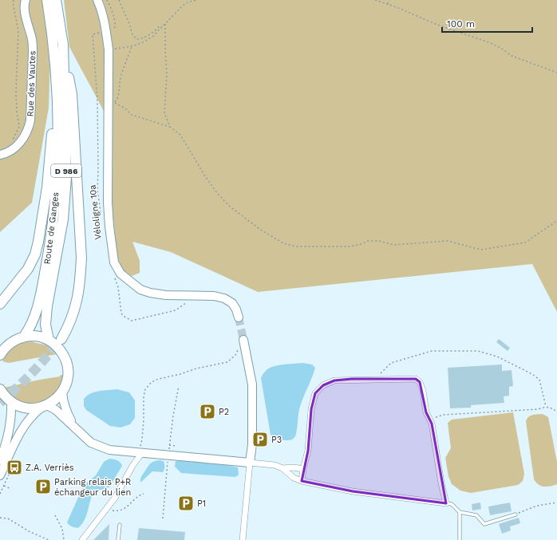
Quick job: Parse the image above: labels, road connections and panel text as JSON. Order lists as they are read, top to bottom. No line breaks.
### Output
{"streets":{"main road":["D 986","Route de Ganges"],"street":["Rue des Vautes"],"path":["Véloligne 10a"]},"places":{"parking":["P2","P3","Parking relais P+R échangeur du lien","P1"],"bus stop":["Z.A. Verriès"]},"scale_bar":"100 m"}
